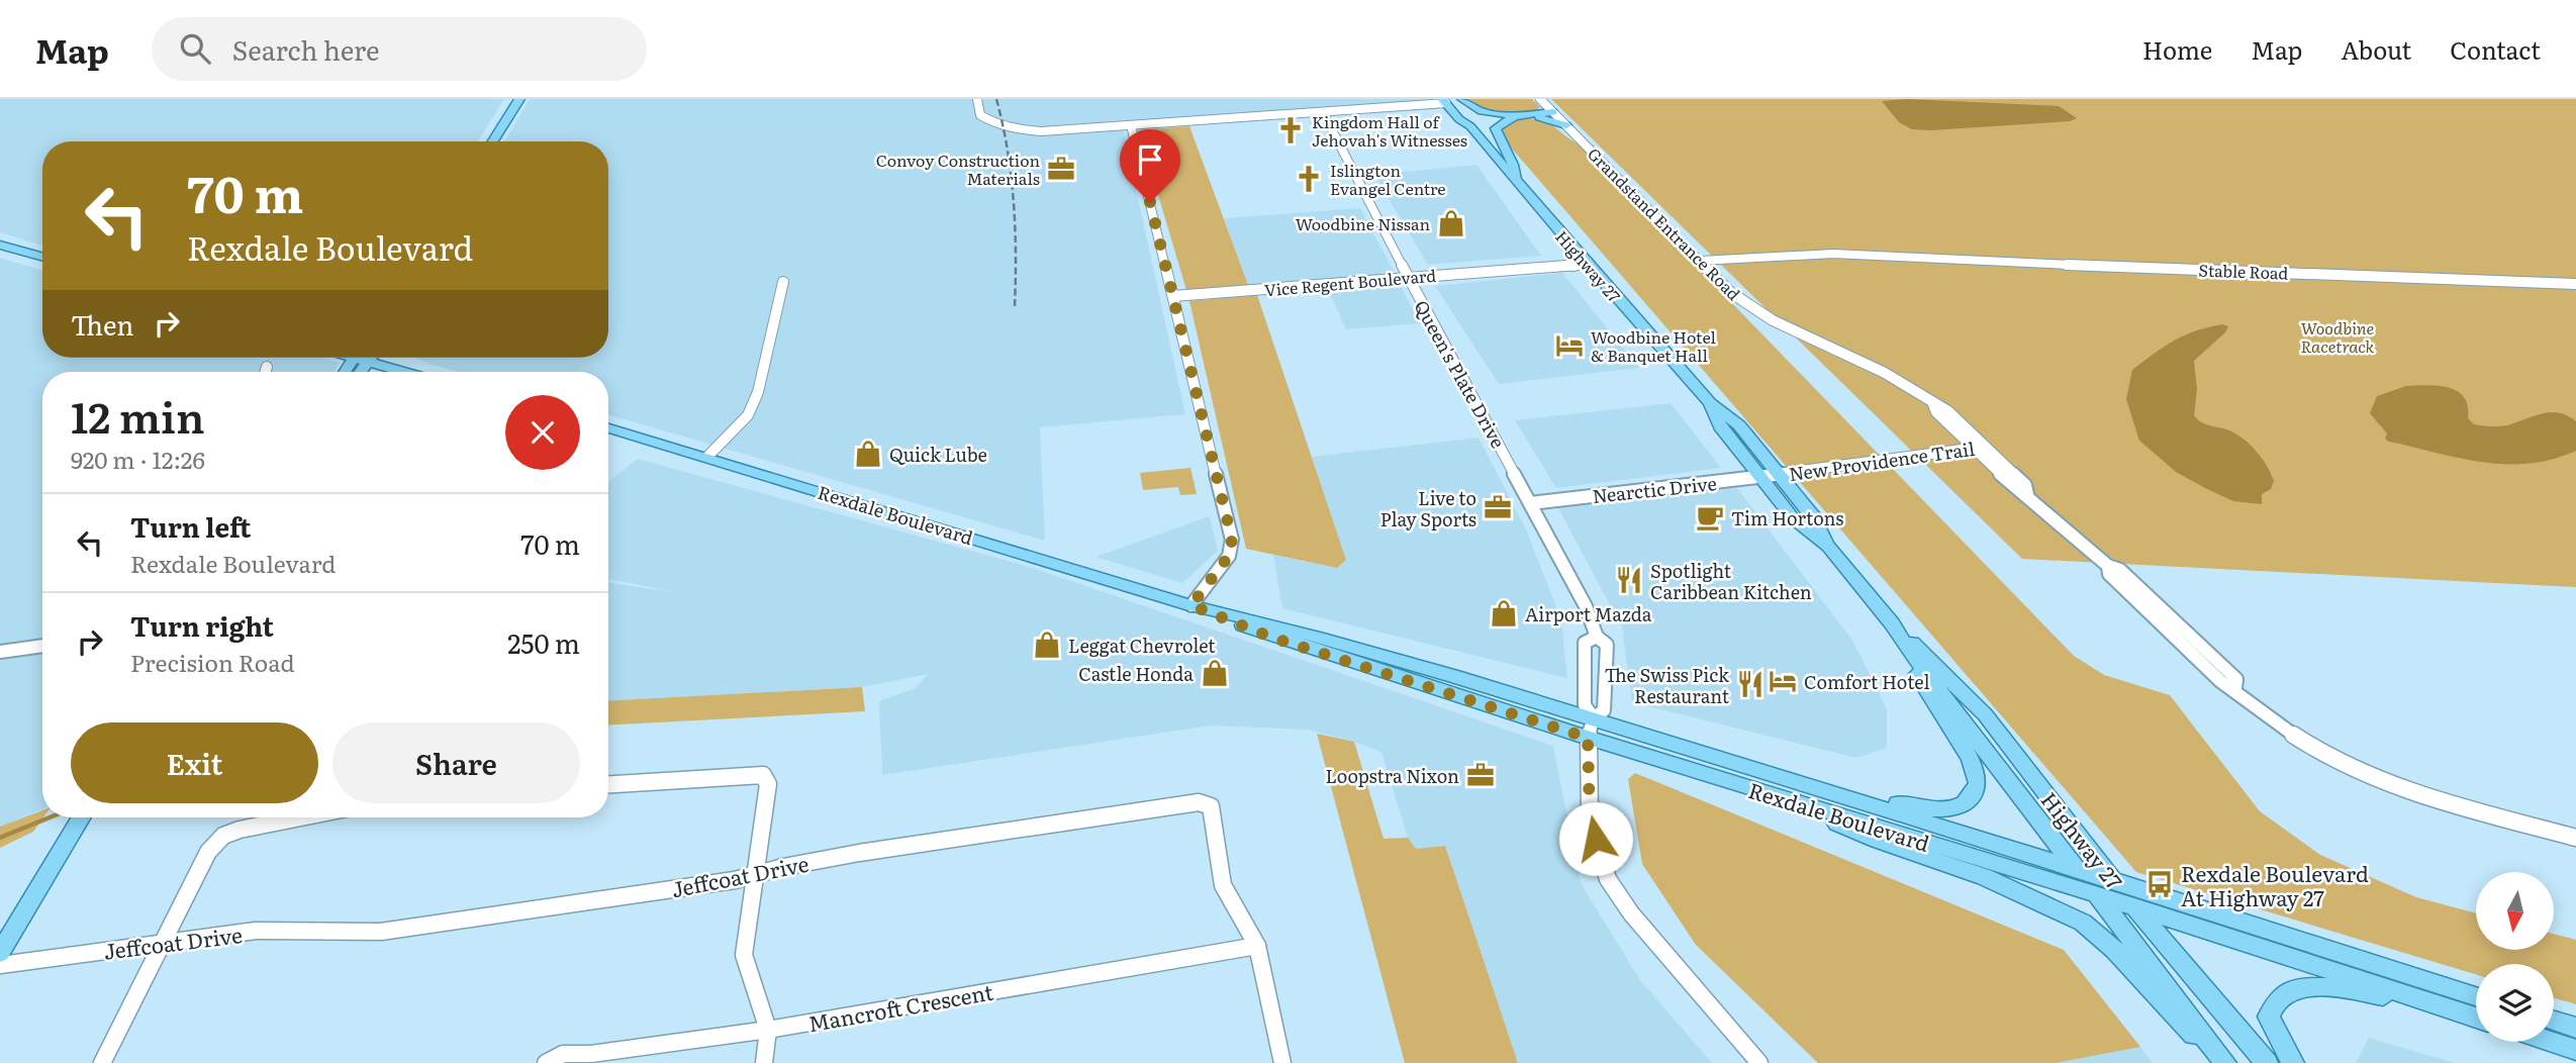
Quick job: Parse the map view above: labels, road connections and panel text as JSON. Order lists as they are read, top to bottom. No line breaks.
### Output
{"streets":{"main road":["Highway 27","Rexdale Boulevard"],"street":["Grandstand Entrance Road","Stable Road","Vice Regent Boulevard","Queen's Plate Drive","New Providence Trail","Nearctic Drive","Jeffcoat Drive","Mancroft Crescent"]},"crossings":[["Grandstand Entrance Road","Stable Road"],["Grandstand Entrance Road","New Providence Trail"],["Highway 27","Vice Regent Boulevard"],["Highway 27","New Providence Trail"],["Highway 27","Nearctic Drive"],["Highway 27","Rexdale Boulevard"],["Vice Regent Boulevard","Queen's Plate Drive"],["Queen's Plate Drive","Nearctic Drive"],["Queen's Plate Drive","Rexdale Boulevard"],["New Providence Trail","Nearctic Drive"],["Jeffcoat Drive","Mancroft Crescent"]],"parks":["Woodbine Racetrack"],"places":{"church":["Kingdom Hall of Jehovah's Witnesses","Islington Evangel Centre"],"office":["Convoy Construction Materials","Live to Play Sports","Loopstra Nixon"],"shop":["Woodbine Nissan","Quick Lube","Airport Mazda","Leggat Chevrolet","Castle Honda"],"hotel":["Woodbine Hotel & Banquet Hall","Comfort Hotel"],"cafe":["Tim Hortons"],"restaurant":["Spotlight Caribbean Kitchen","The Swiss Pick Restaurant"],"bus stop":["Rexdale Boulevard At Highway 27"]},"north":"bottom","page":{"header":"Map","search":"Search here","nav":["Home","Map","About","Contact"],"turn":["70 m","Rexdale Boulevard"],"then":"Then","heading":["12 min","920 m · 12:26"],"list":[{"name":"Turn left","note":"Rexdale Boulevard","value":"70 m"},{"name":"Turn right","note":"Precision Road","value":"250 m"}],"buttons":["Exit","Share"]}}
